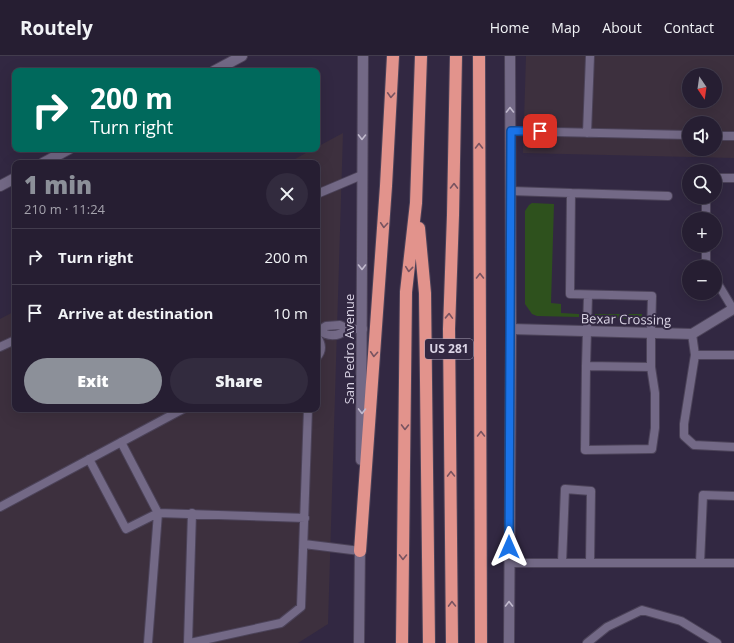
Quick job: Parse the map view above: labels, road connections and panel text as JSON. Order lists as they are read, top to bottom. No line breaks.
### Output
{"streets":{"highway":["US 281"],"main road":["Bexar Crossing","San Pedro Avenue"]},"one_way":["San Pedro Avenue"],"north":"bottom","page":{"header":"Routely","nav":["Home","Map","About","Contact"],"map_buttons":["+","−"],"turn":["200 m","Turn right"],"heading":["1 min","210 m · 11:24"],"list":[{"name":"Turn right","value":"200 m"},{"name":"Arrive at destination","value":"10 m"}],"buttons":["Exit","Share"]}}
